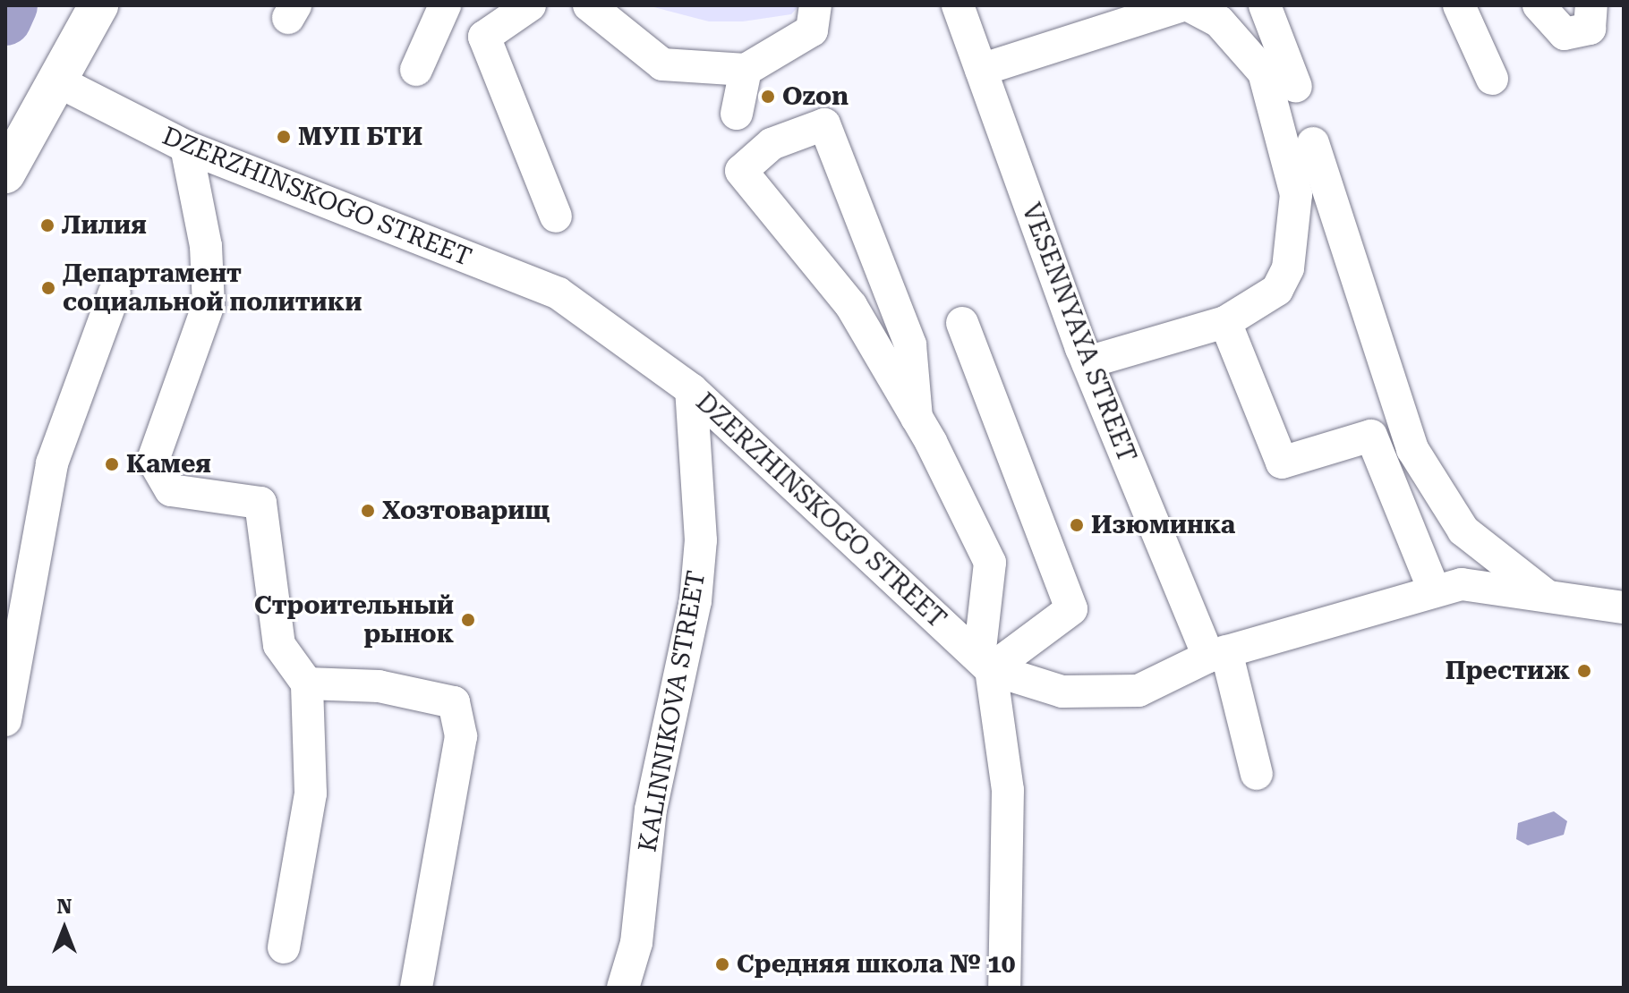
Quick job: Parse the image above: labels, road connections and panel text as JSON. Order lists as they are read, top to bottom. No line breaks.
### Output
{"streets":{"street":["DZERZHINSKOGO STREET","VESENNYAYA STREET","KALINNIKOVA STREET"]},"crossings":[["DZERZHINSKOGO STREET","VESENNYAYA STREET"],["DZERZHINSKOGO STREET","KALINNIKOVA STREET"]],"places":["Ozon","МУП БТИ","Лилия","Департамент социальной политики","Камея","Хозтоварищ","Изюминка","Строительный рынок","Престиж","Средняя школа № 10"],"north":"top"}
